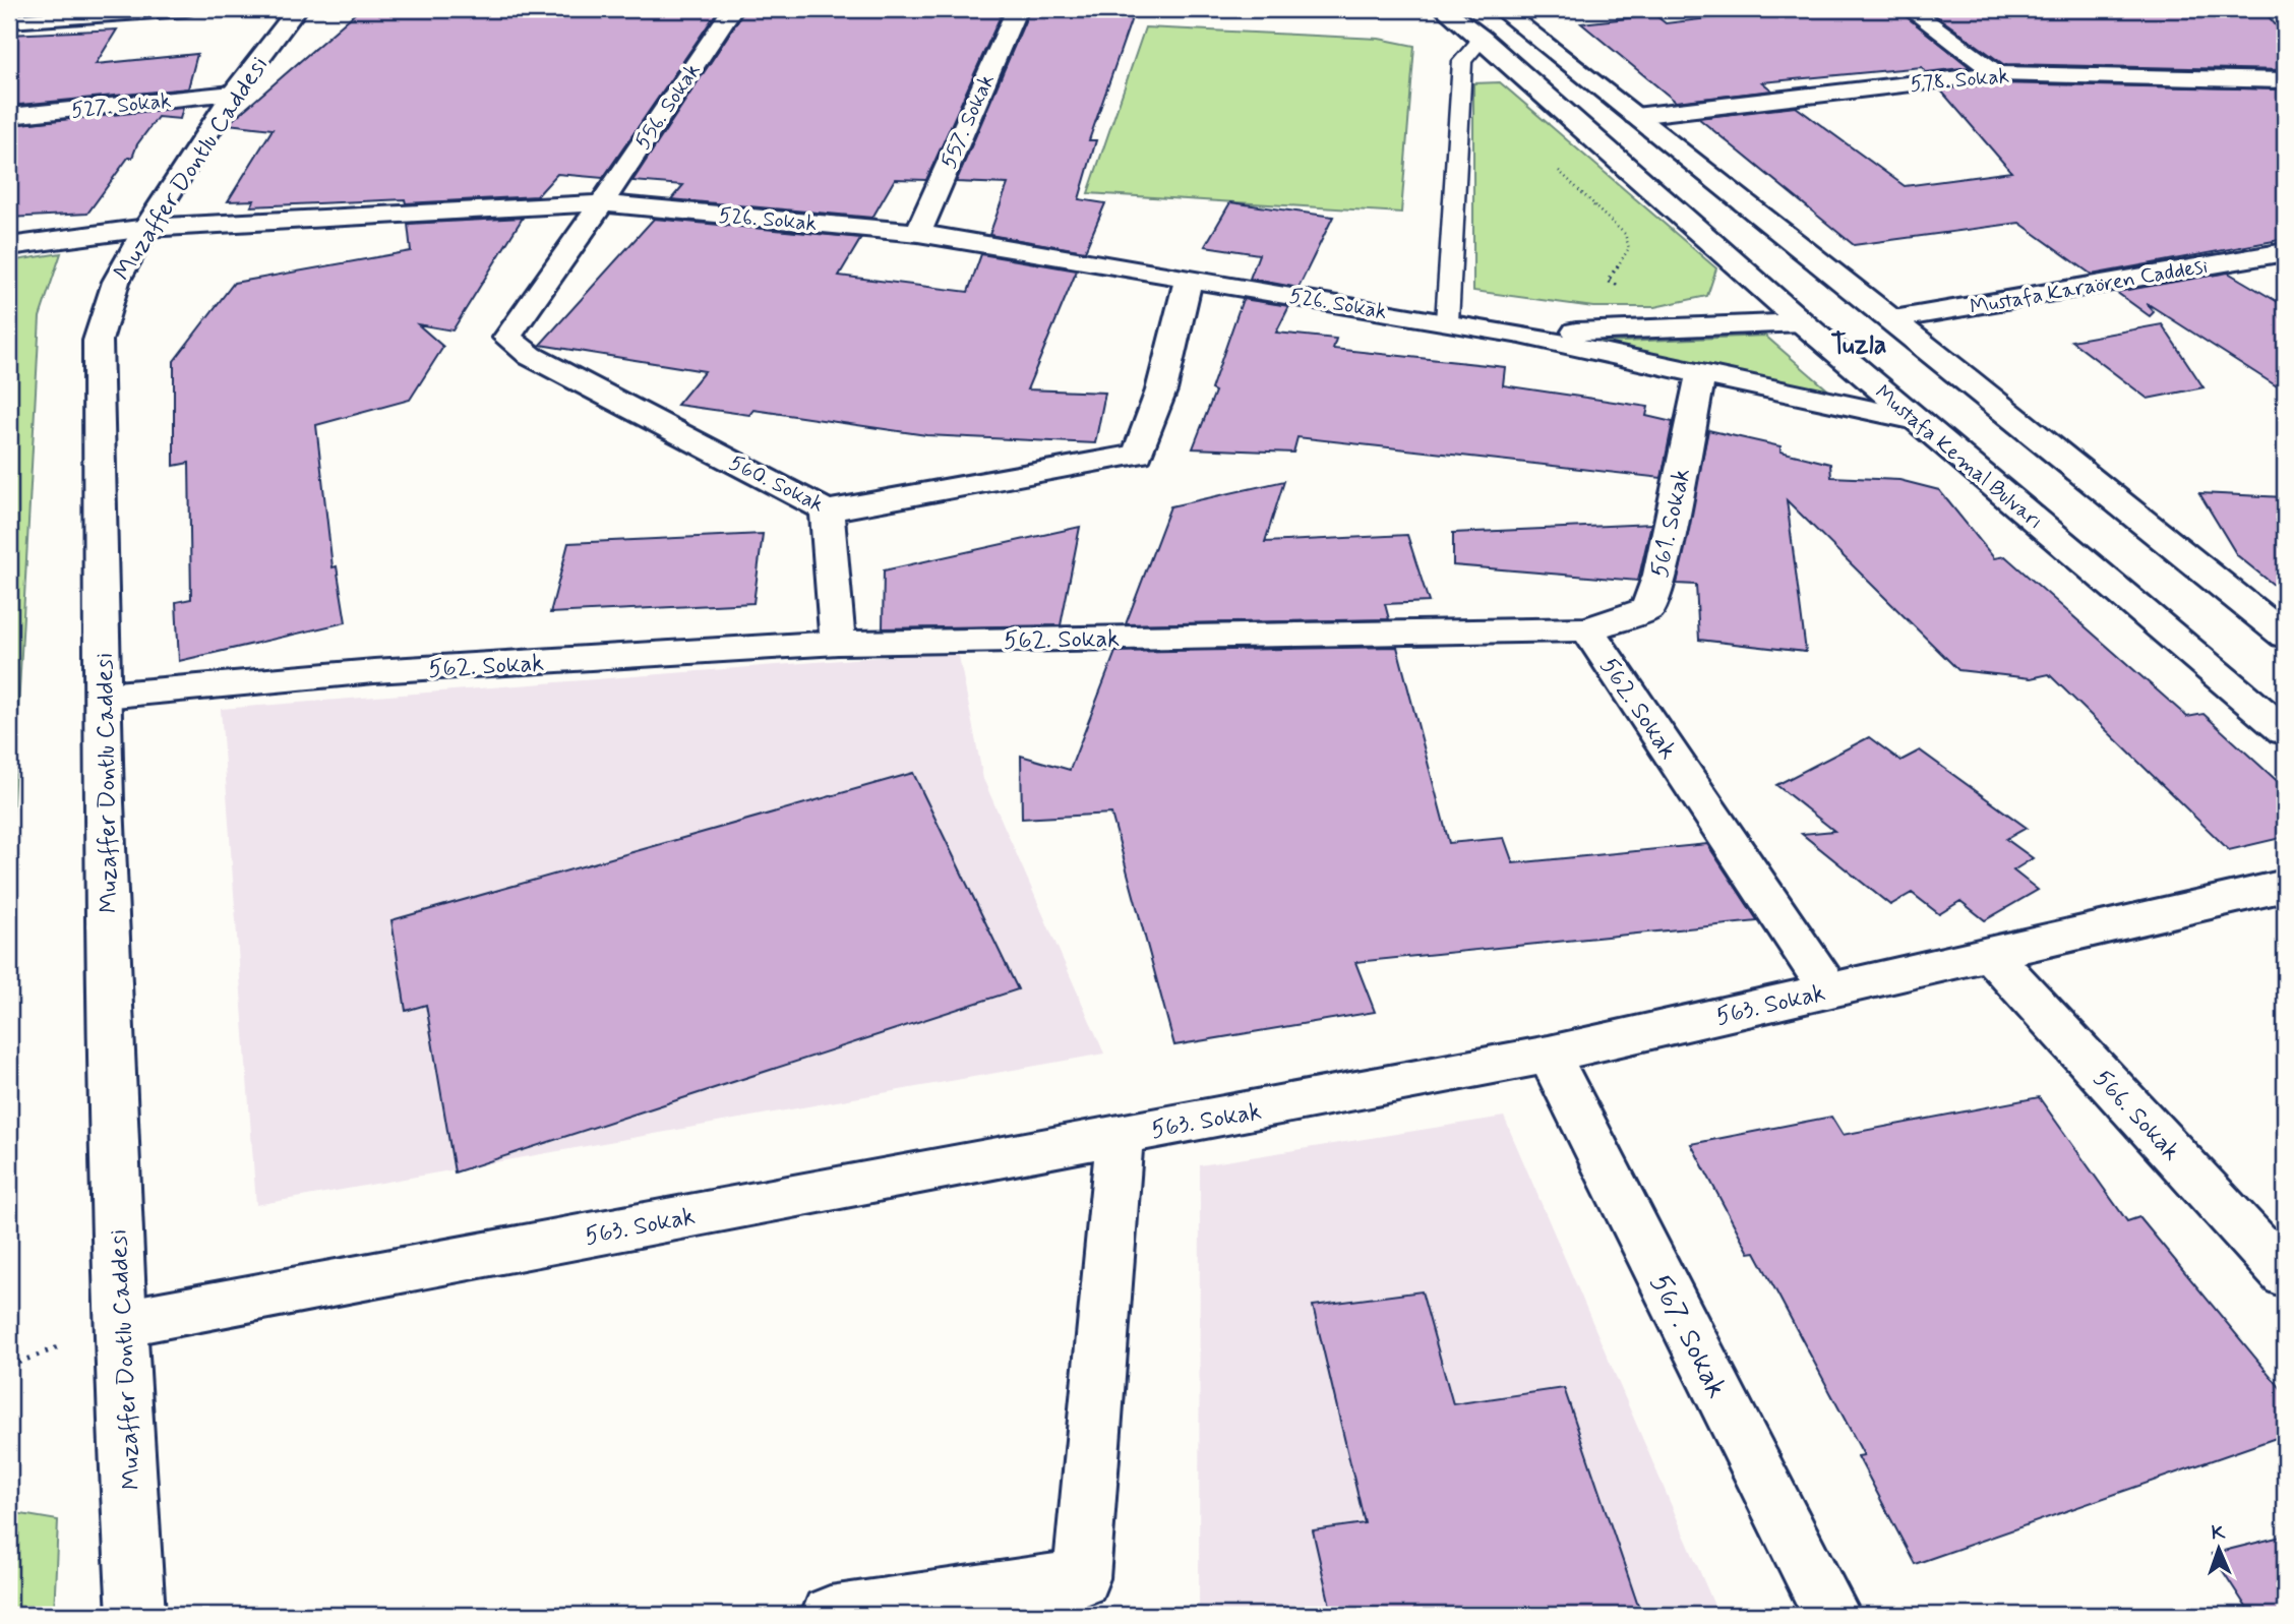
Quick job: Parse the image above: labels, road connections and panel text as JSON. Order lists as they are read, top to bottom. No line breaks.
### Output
{"streets":{"street":["578. Sokak","527. Sokak","556. Sokak","557. Sokak","Muzaffer Dontlu Caddesi","526. Sokak","Mustafa Karaören Caddesi","Mustafa Kemal Bulvarı","560. Sokak","561. Sokak","562. Sokak","563. Sokak","566. Sokak","567. Sokak"]},"crossings":[["527. Sokak","Muzaffer Dontlu Caddesi"],["556. Sokak","526. Sokak"],["556. Sokak","560. Sokak"],["557. Sokak","526. Sokak"],["Muzaffer Dontlu Caddesi","526. Sokak"],["Muzaffer Dontlu Caddesi","562. Sokak"],["Muzaffer Dontlu Caddesi","563. Sokak"],["526. Sokak","560. Sokak"],["561. Sokak","562. Sokak"],["562. Sokak","563. Sokak"],["563. Sokak","566. Sokak"],["563. Sokak","567. Sokak"]],"districts":["Tuzla"],"north":"top"}
